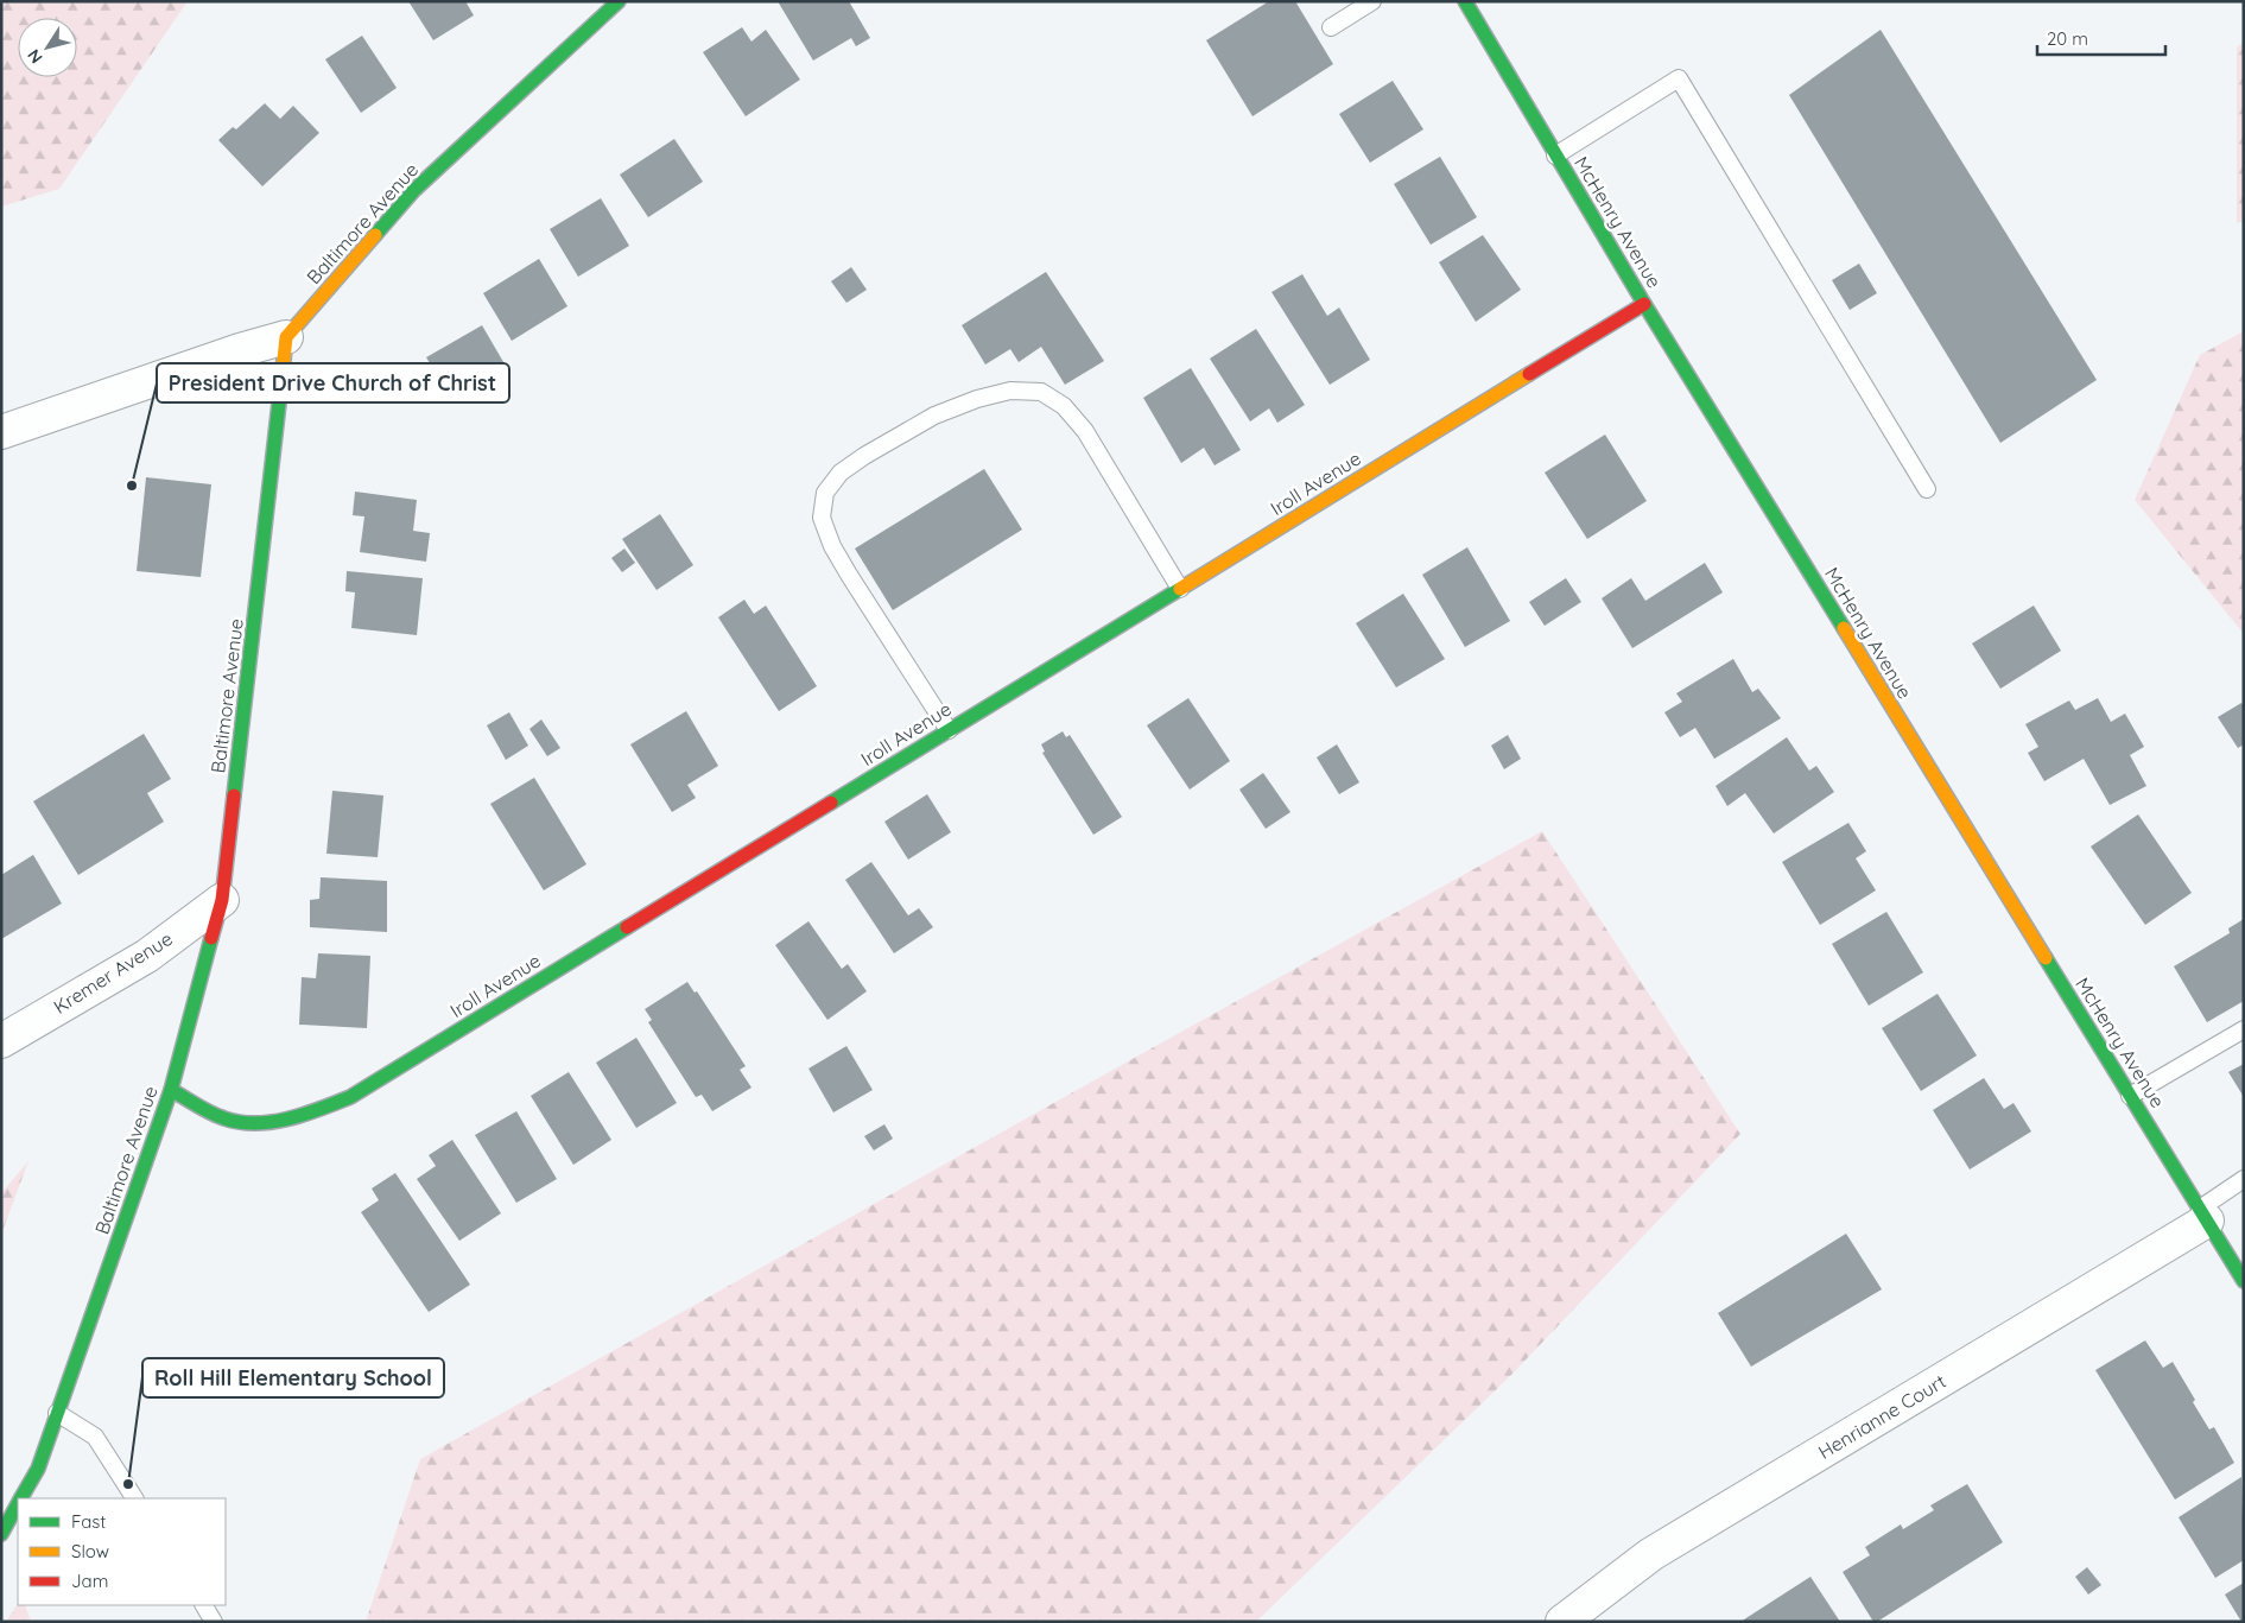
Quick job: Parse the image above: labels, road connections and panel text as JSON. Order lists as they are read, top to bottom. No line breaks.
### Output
{"streets":{"street":["McHenry Avenue","Baltimore Avenue","Iroll Avenue","Kremer Avenue","Henrianne Court"]},"crossings":[["McHenry Avenue","Iroll Avenue"],["McHenry Avenue","Henrianne Court"],["Baltimore Avenue","Iroll Avenue"],["Baltimore Avenue","Kremer Avenue"]],"places":["President Drive Church of Christ","Roll Hill Elementary School"],"legend":["Fast","Slow","Jam"],"scale_bar":"20 m","north":"bottom left"}
